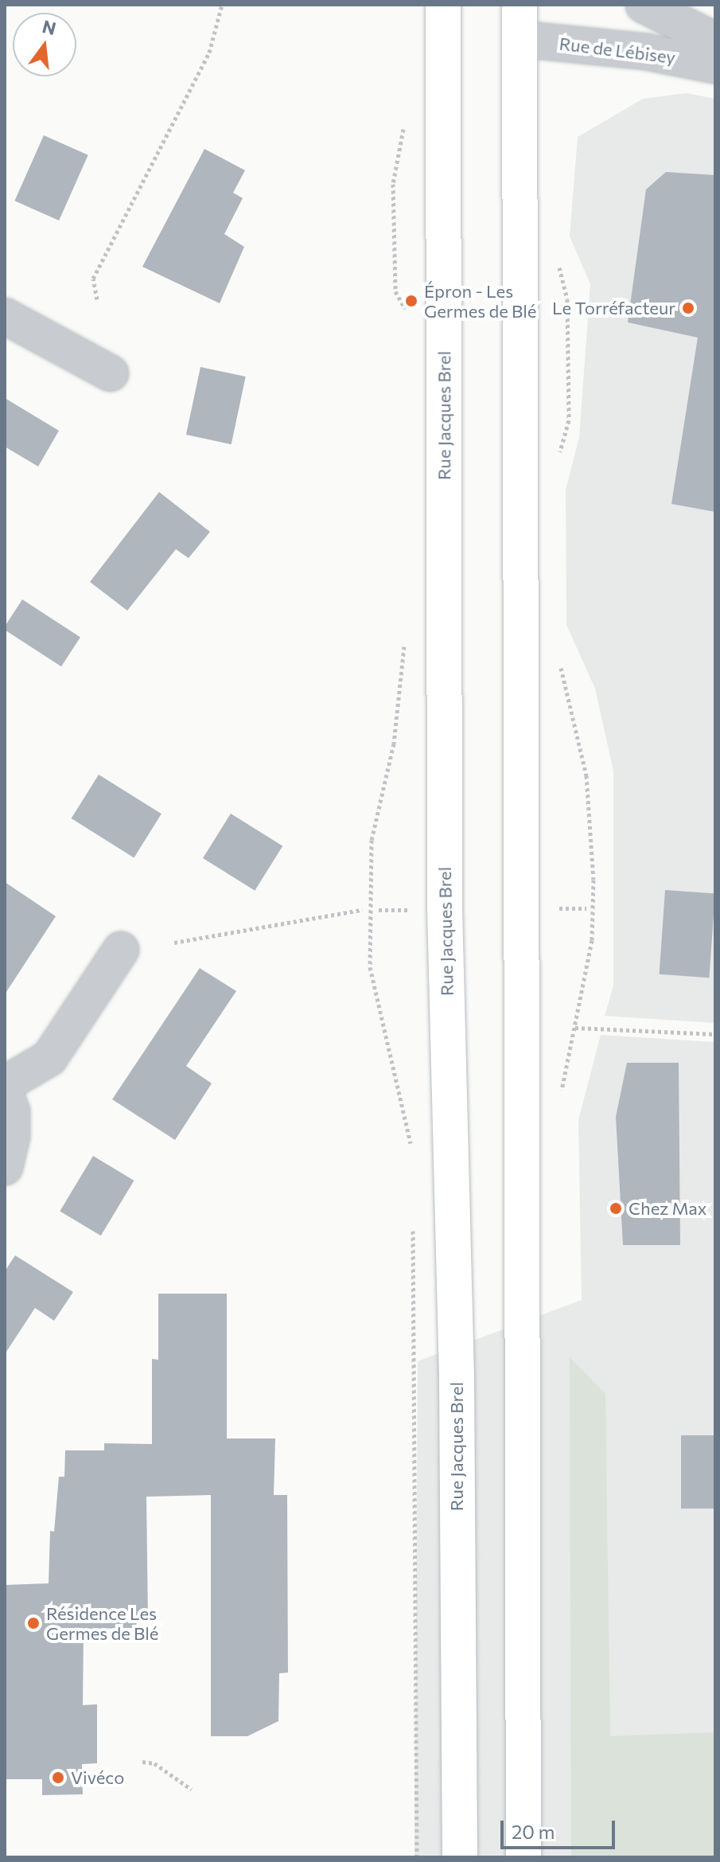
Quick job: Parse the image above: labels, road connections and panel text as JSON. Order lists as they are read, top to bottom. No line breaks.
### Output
{"streets":{"main road":["Rue Jacques Brel"],"street":["Rue de Lébisey"]},"places":["Épron - Les Germes de Blé","Le Torréfacteur","Chez Max","Résidence Les Germes de Blé","Vivéco"],"scale_bar":"20 m","north":"top"}
